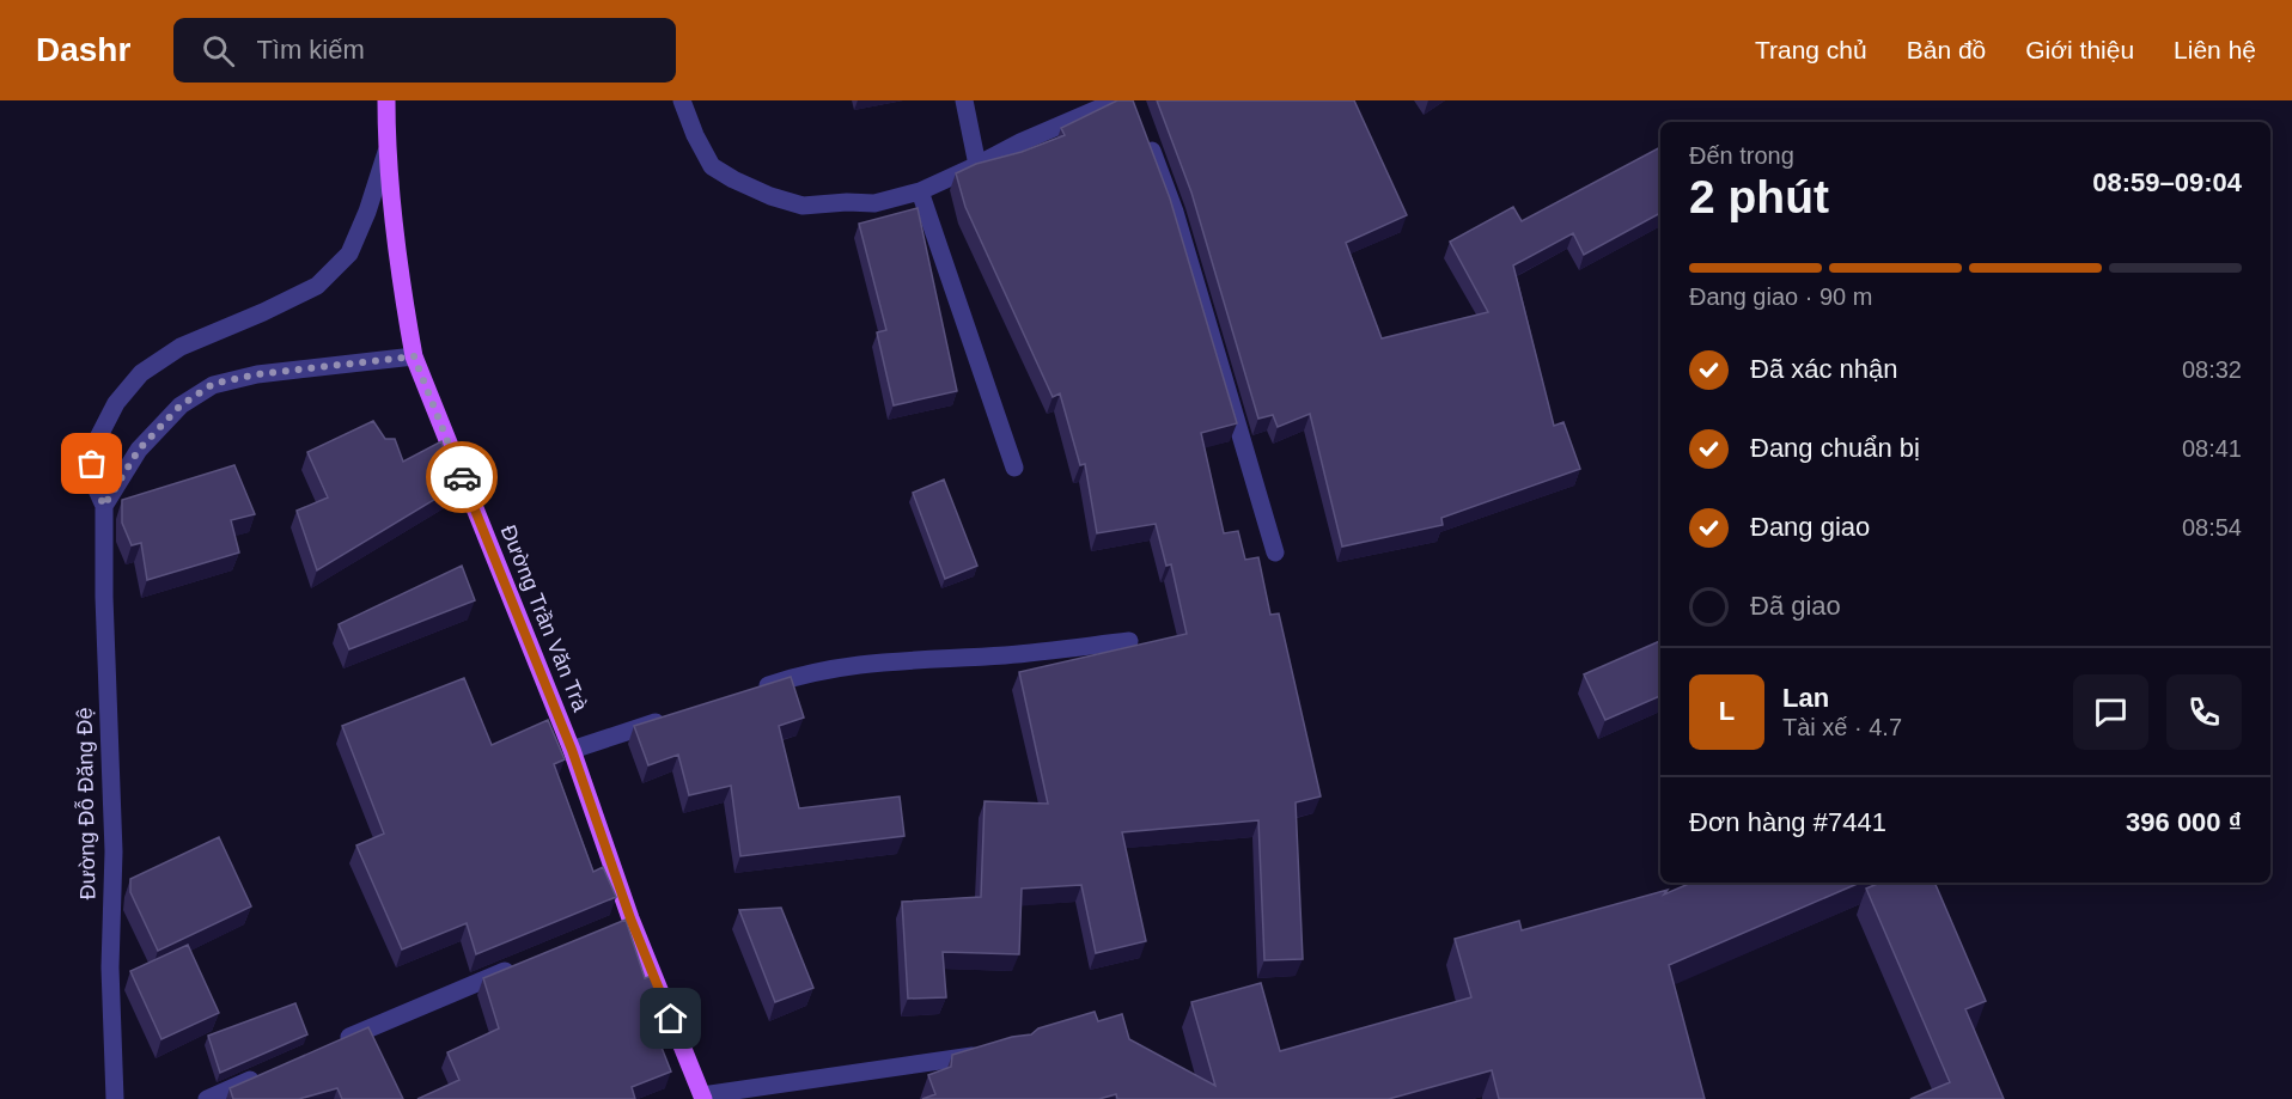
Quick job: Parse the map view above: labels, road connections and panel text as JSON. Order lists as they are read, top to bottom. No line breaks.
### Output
{"streets":{"main road":["Đường Trần Văn Trà"],"street":["Đường Đỗ Đăng Đệ"]},"crossings":[["Đường Trần Văn Trà","Đường Đỗ Đăng Đệ"]],"page":{"header":"Dashr","search":"Tìm kiếm","nav":["Trang chủ","Bản đồ","Giới thiệu","Liên hệ"],"heading":["2 phút","Đến trong","08:59–09:04"],"panel":["Lan","Tài xế · 4.7","Đơn hàng #7441","396 000 ₫"],"bar":"Đang giao · 90 m","list":[["Đã xác nhận","08:32"],["Đang chuẩn bị","08:41"],["Đang giao","08:54"],"Đã giao"],"round":"L"}}
